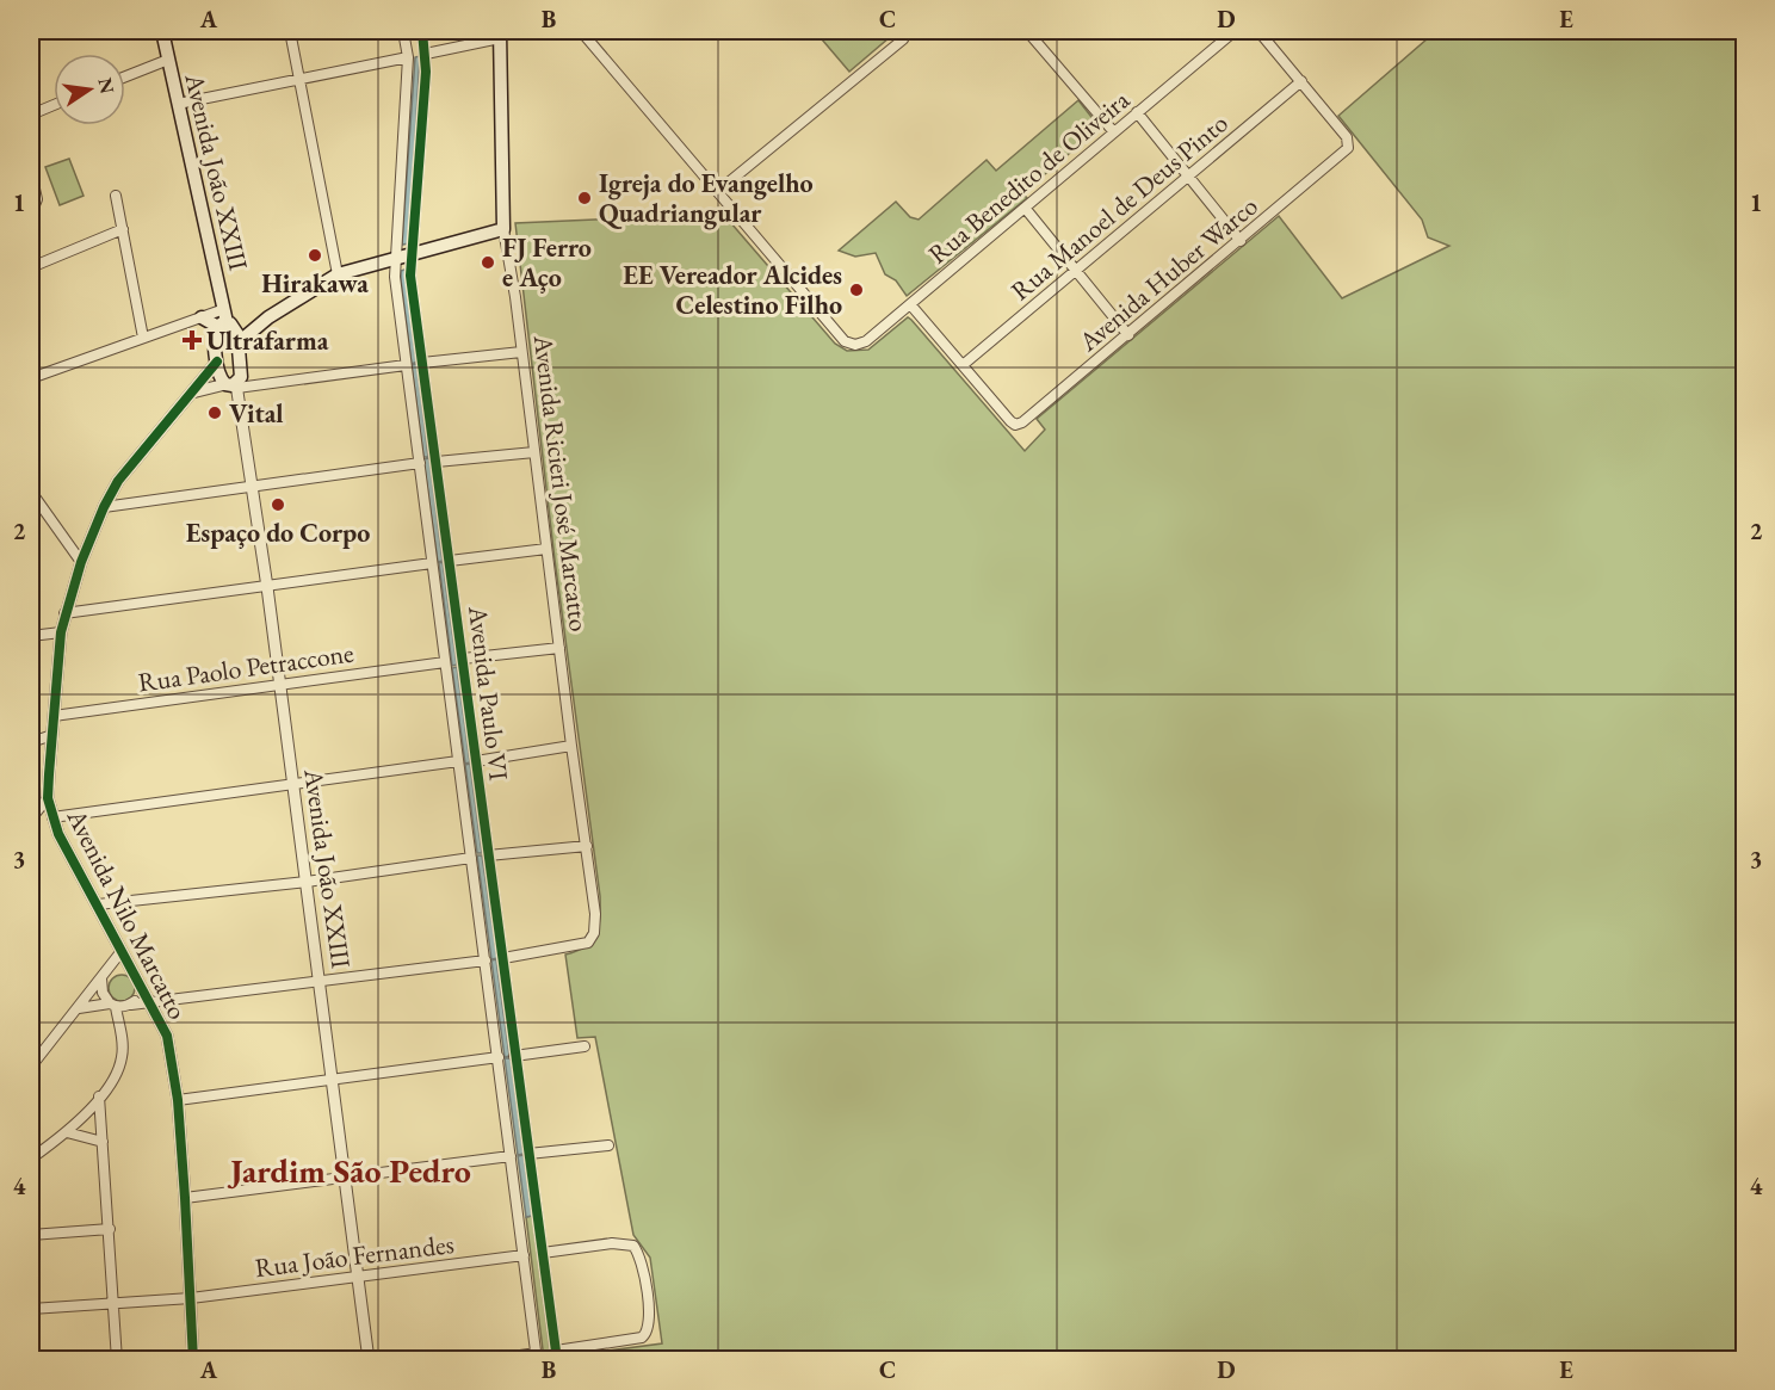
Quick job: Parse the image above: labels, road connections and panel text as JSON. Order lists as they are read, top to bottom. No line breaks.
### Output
{"streets":{"main road":["Avenida João XXIII","Avenida Ricieri José Marcatto"],"street":["Rua Benedito de Oliveira","Rua Manoel de Deus Pinto","Avenida Huber Warco","Rua Paolo Petraccone","Avenida Paulo VI","Avenida Nilo Marcatto","Rua João Fernandes"]},"crossings":[["Avenida João XXIII","Rua Paolo Petraccone"],["Avenida João XXIII","Avenida Nilo Marcatto"],["Avenida João XXIII","Rua João Fernandes"],["Rua Manoel de Deus Pinto","Avenida Huber Warco"],["Avenida Ricieri José Marcatto","Avenida Paulo VI"],["Rua Paolo Petraccone","Avenida Paulo VI"],["Rua Paolo Petraccone","Avenida Nilo Marcatto"],["Avenida Paulo VI","Rua João Fernandes"],["Avenida Nilo Marcatto","Rua João Fernandes"]],"districts":["Jardim São Pedro"],"places":{"other":["Igreja do Evangelho Quadriangular","Hirakawa","FJ Ferro e Aço","EE Vereador Alcides Celestino Filho","Vital","Espaço do Corpo"],"health":["Ultrafarma"]},"north":"right","grid":{"columns":["A","B","C","D","E"],"rows":["1","2","3","4"]}}
